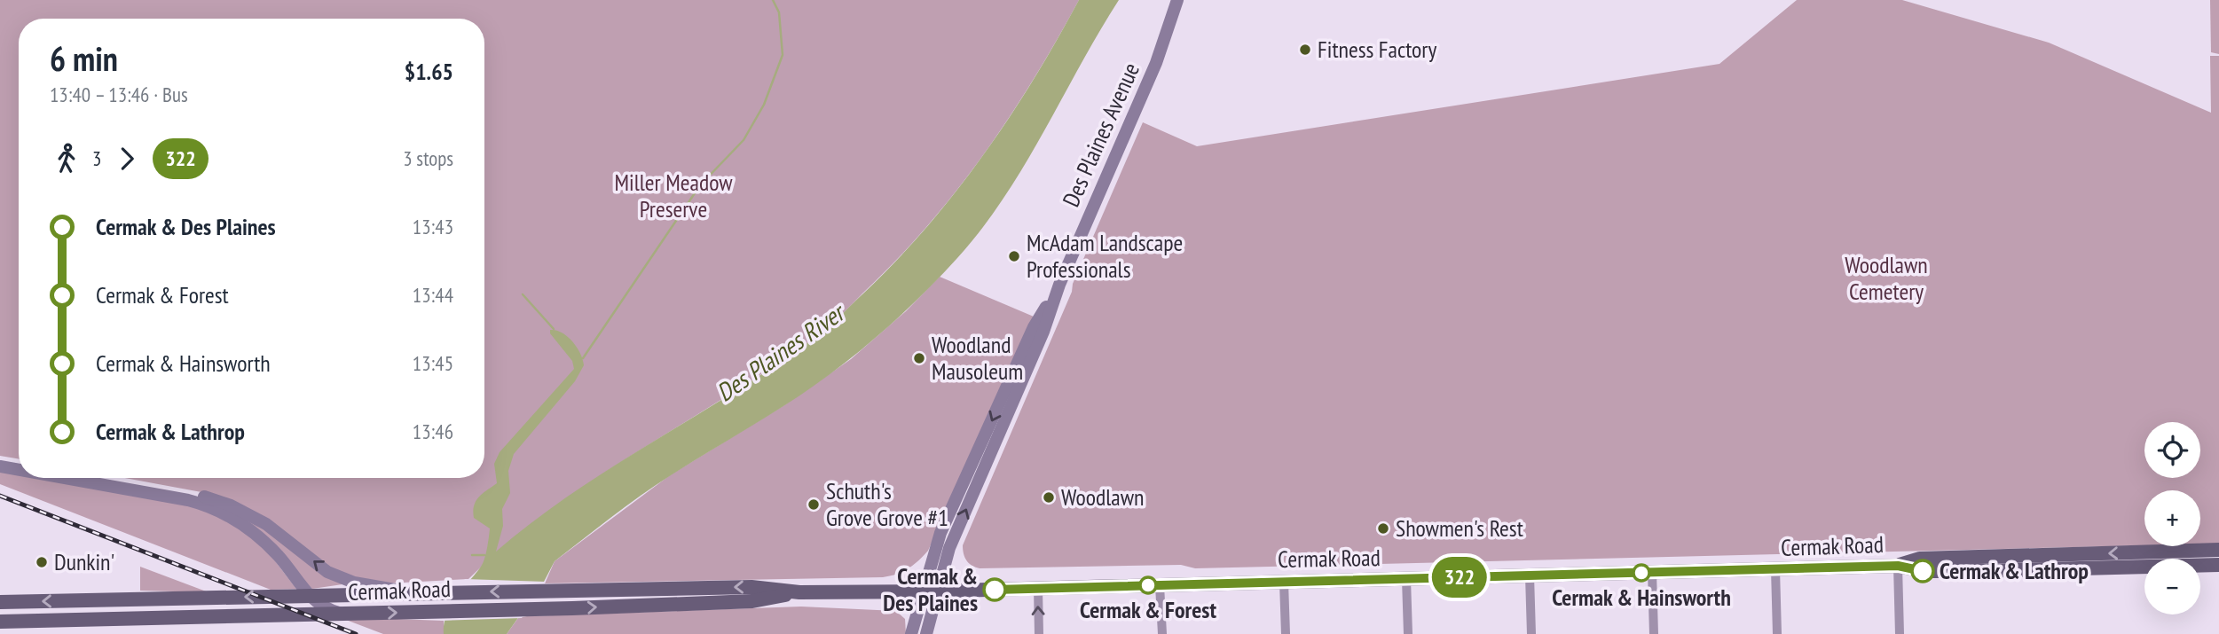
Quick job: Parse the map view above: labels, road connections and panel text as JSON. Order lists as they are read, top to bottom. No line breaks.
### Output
{"streets":{"main road":["Des Plaines Avenue","Cermak Road"]},"crossings":[["Des Plaines Avenue","Cermak Road"]],"water":["Des Plaines River"],"parks":["Miller Meadow Preserve","Woodlawn Cemetery"],"places":["Fitness Factory","McAdam Landscape Professionals","Woodland Mausoleum","Woodlawn","Schuth's Grove Grove #1","Showmen's Rest","Dunkin'","Cermak & Lathrop","Cermak & Hainsworth","Cermak & Forest","Cermak & Des Plaines"],"lines":["bus line 322"],"page":{"on_map":"322","heading":["6 min","13:40 – 13:46 · Bus","$1.65"],"legs":["3","322","3 stops"],"list":[{"name":"Cermak & Des Plaines","value":"13:43"},{"name":"Cermak & Forest","value":"13:44"},{"name":"Cermak & Hainsworth","value":"13:45"},{"name":"Cermak & Lathrop","value":"13:46"}],"map_buttons":["+","−"]}}
